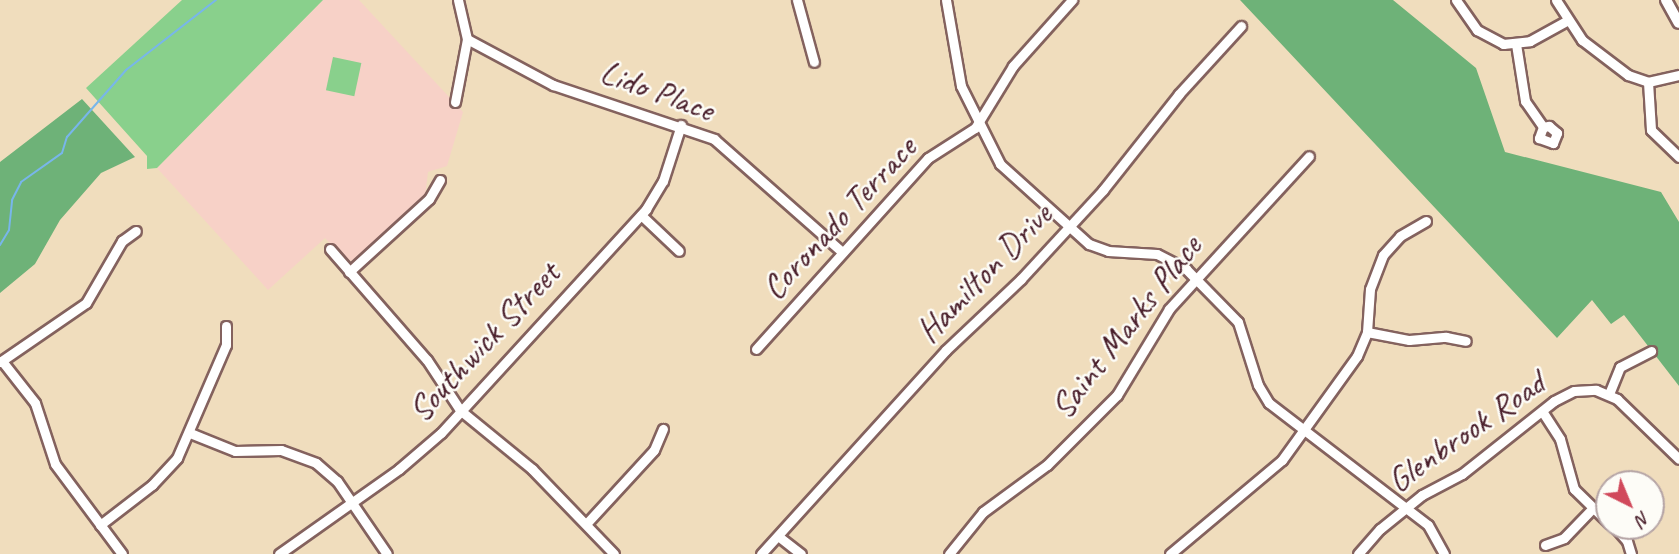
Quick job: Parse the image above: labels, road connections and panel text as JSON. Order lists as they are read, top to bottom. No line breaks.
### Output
{"streets":{"street":["Lido Place","Coronado Terrace","Hamilton Drive","Saint Marks Place","Southwick Street","Glenbrook Road"]},"crossings":[["Lido Place","Coronado Terrace"],["Lido Place","Southwick Street"]],"north":"bottom right"}
